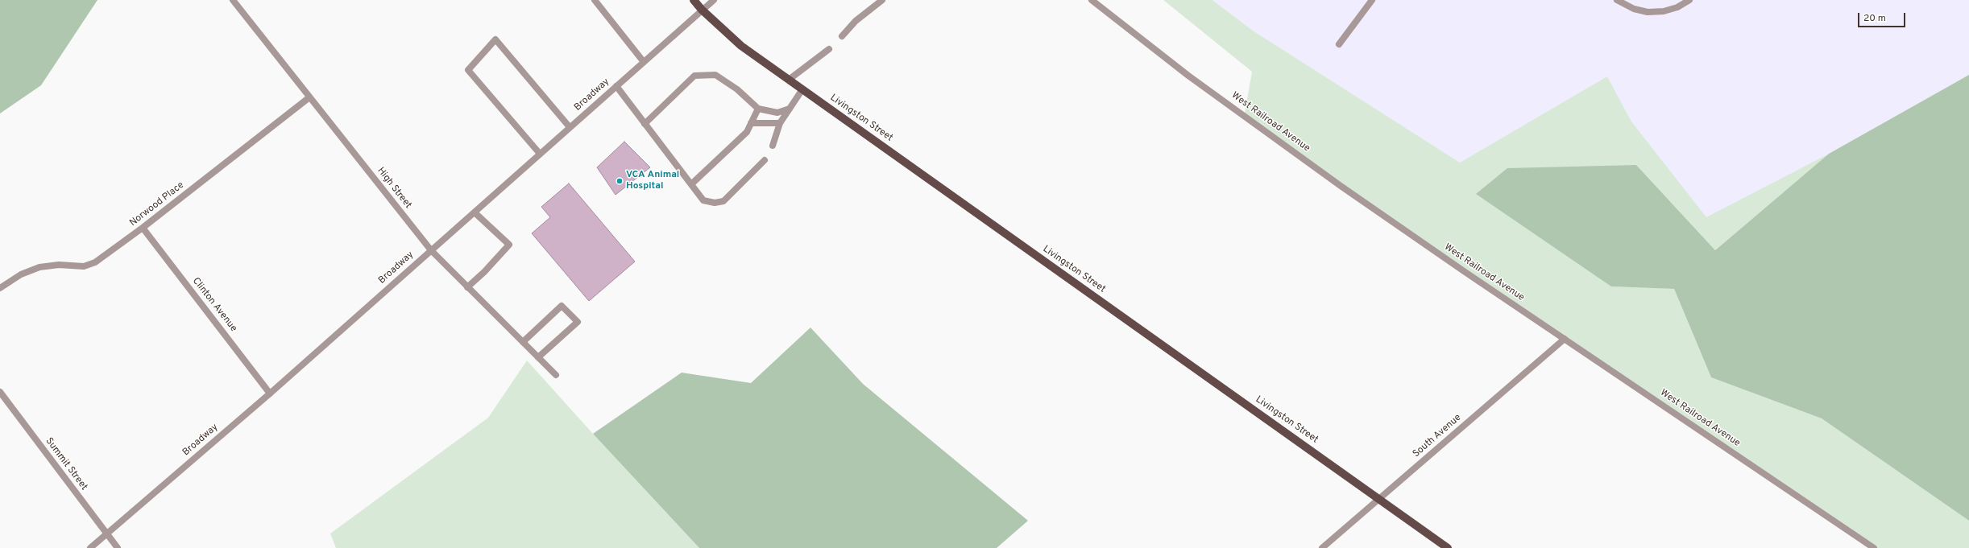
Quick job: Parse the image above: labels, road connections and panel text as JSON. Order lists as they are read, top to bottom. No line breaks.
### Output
{"streets":{"main road":["Livingston Street"],"street":["Broadway","West Railroad Avenue","High Street","Norwood Place","Clinton Avenue","South Avenue","Summit Street"]},"crossings":[["Broadway","Livingston Street"],["Broadway","High Street"],["Broadway","Clinton Avenue"],["Broadway","Summit Street"],["Livingston Street","South Avenue"],["West Railroad Avenue","South Avenue"],["High Street","Norwood Place"],["Norwood Place","Clinton Avenue"]],"places":["VCA Animal Hospital"],"scale_bar":"20 m"}
